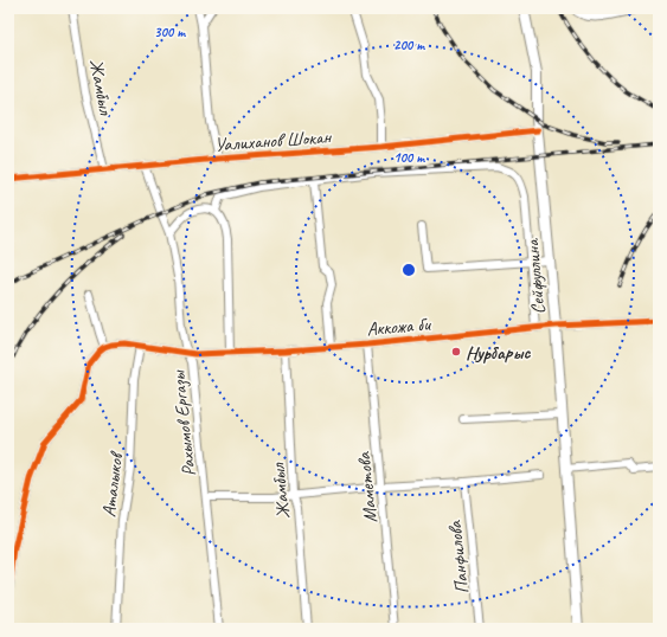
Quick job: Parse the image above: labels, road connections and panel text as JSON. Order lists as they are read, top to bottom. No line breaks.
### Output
{"streets":{"main road":["Сейфуллина"],"street":["Жамбыл","Уалиханов Шокан","Аккожа би","Рахымов Ергазы","Аталыков","Маметова","Панфилова"]},"crossings":[["Жамбыл","Уалиханов Шокан"],["Жамбыл","Аккожа би"],["Уалиханов Шокан","Сейфуллина"],["Уалиханов Шокан","Рахымов Ергазы"],["Сейфуллина","Аккожа би"],["Аккожа би","Рахымов Ергазы"],["Аккожа би","Аталыков"],["Аккожа би","Маметова"]],"places":["Нурбарыс"],"rings":["300 m","200 m","100 m"]}
